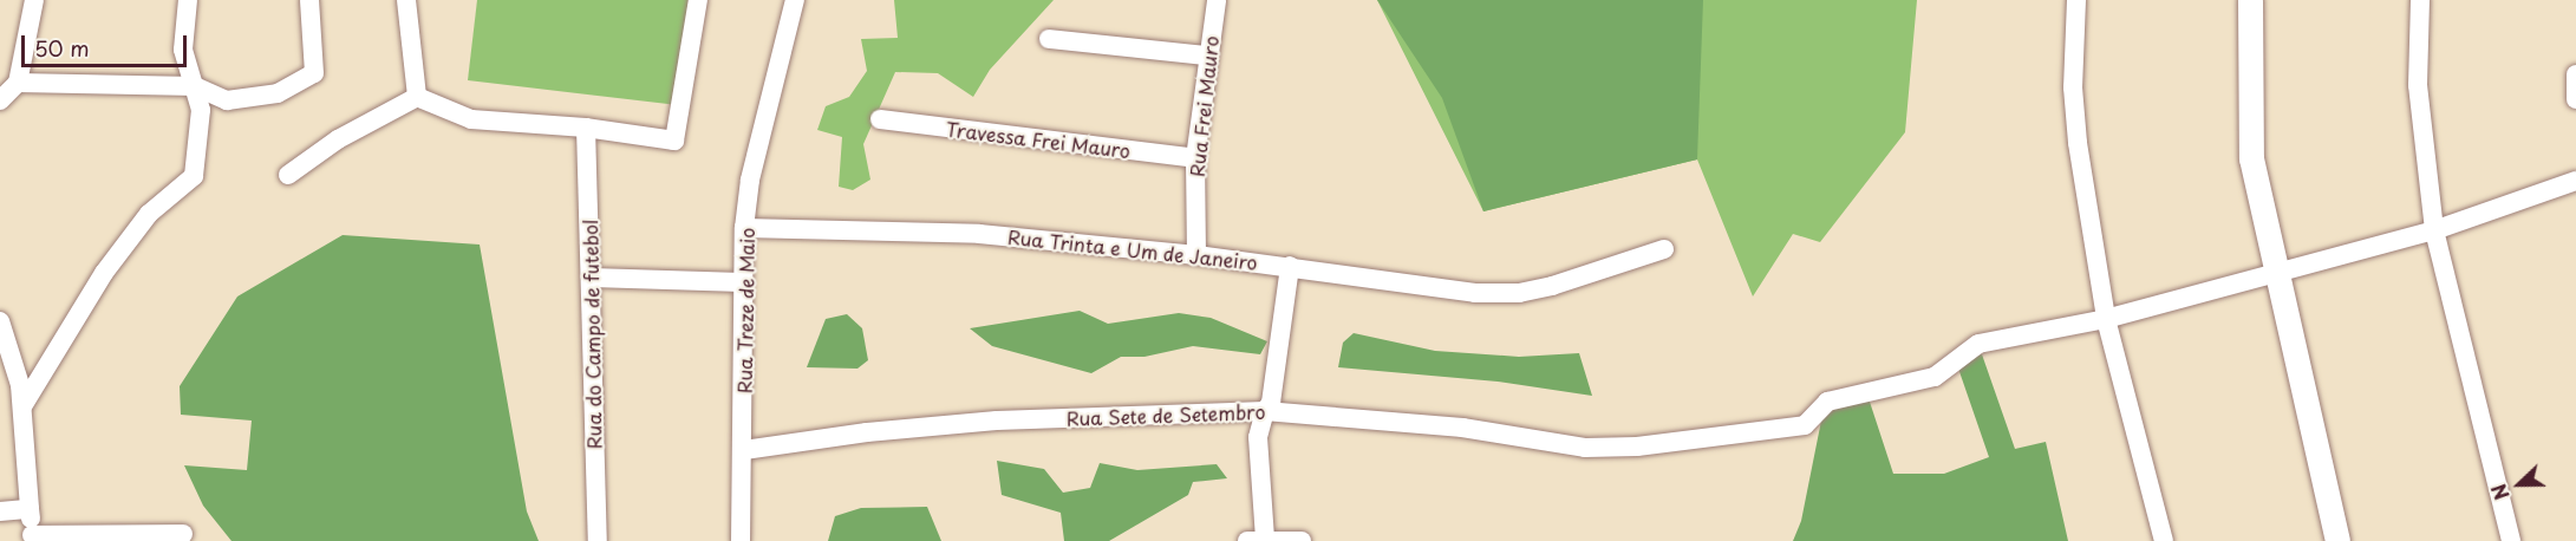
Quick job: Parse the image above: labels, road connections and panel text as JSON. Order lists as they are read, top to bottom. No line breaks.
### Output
{"streets":{"street":["Rua Frei Mauro","Travessa Frei Mauro","Rua Trinta e Um de Janeiro","Rua Treze de Maio","Rua do Campo de futebol","Rua Sete de Setembro"]},"crossings":[["Rua Frei Mauro","Travessa Frei Mauro"],["Rua Frei Mauro","Rua Trinta e Um de Janeiro"],["Rua Trinta e Um de Janeiro","Rua Treze de Maio"],["Rua Treze de Maio","Rua Sete de Setembro"]],"scale_bar":"50 m","north":"left"}
